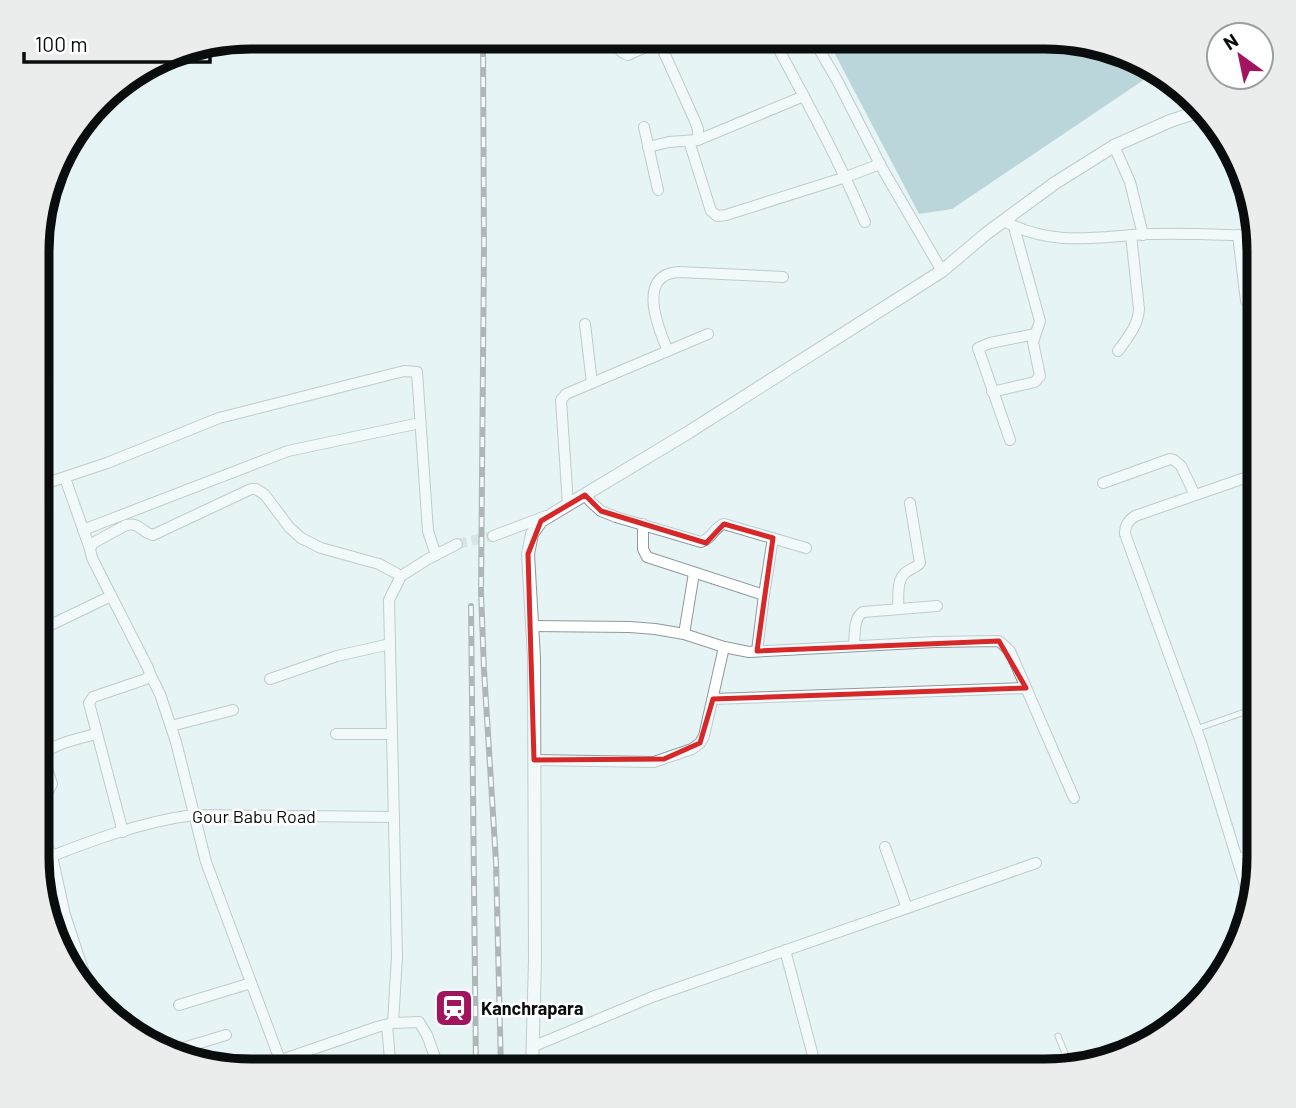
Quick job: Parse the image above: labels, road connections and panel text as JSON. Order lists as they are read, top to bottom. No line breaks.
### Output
{"streets":{"street":["Gour Babu Road"]},"places":{"station":["Kanchrapara"]},"scale_bar":"100 m","north":"top left"}
